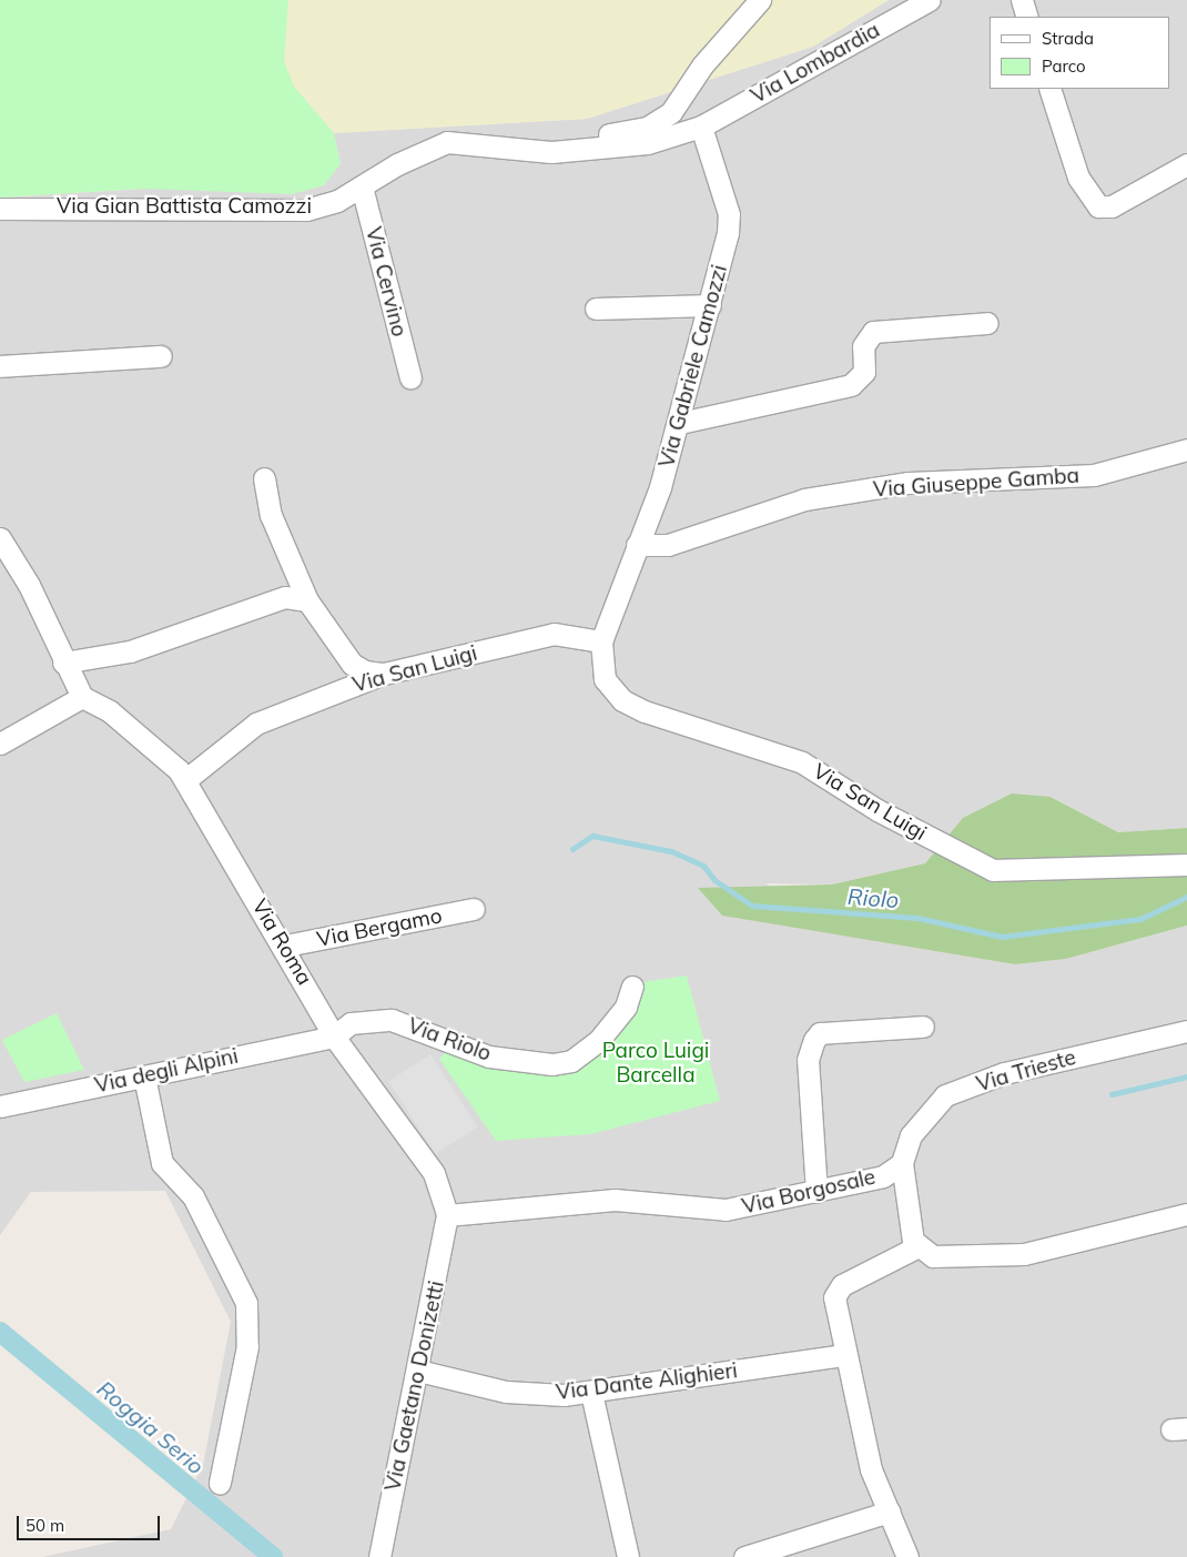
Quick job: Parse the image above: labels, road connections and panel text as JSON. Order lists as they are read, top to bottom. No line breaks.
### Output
{"streets":{"street":["Via Lombardia","Via Gian Battista Camozzi","Via Cervino","Via Gabriele Camozzi","Via Giuseppe Gamba","Via San Luigi","Via Bergamo","Via Roma","Via Riolo","Via degli Alpini","Via Trieste","Via Borgosale","Via Dante Alighieri","Via Gaetano Donizetti"]},"crossings":[["Via Lombardia","Via Gian Battista Camozzi"],["Via Lombardia","Via Gabriele Camozzi"],["Via Gian Battista Camozzi","Via Cervino"],["Via Gian Battista Camozzi","Via Gabriele Camozzi"],["Via Gabriele Camozzi","Via Giuseppe Gamba"],["Via Gabriele Camozzi","Via San Luigi"],["Via San Luigi","Via Roma"],["Via Bergamo","Via Roma"],["Via Roma","Via Riolo"],["Via Roma","Via degli Alpini"],["Via Roma","Via Borgosale"],["Via Roma","Via Gaetano Donizetti"],["Via Riolo","Via degli Alpini"],["Via Trieste","Via Borgosale"],["Via Borgosale","Via Gaetano Donizetti"],["Via Dante Alighieri","Via Gaetano Donizetti"]],"water":["Riolo","Roggia Serio"],"parks":["Parco Luigi Barcella"],"legend":["Strada","Parco"],"scale_bar":"50 m"}
